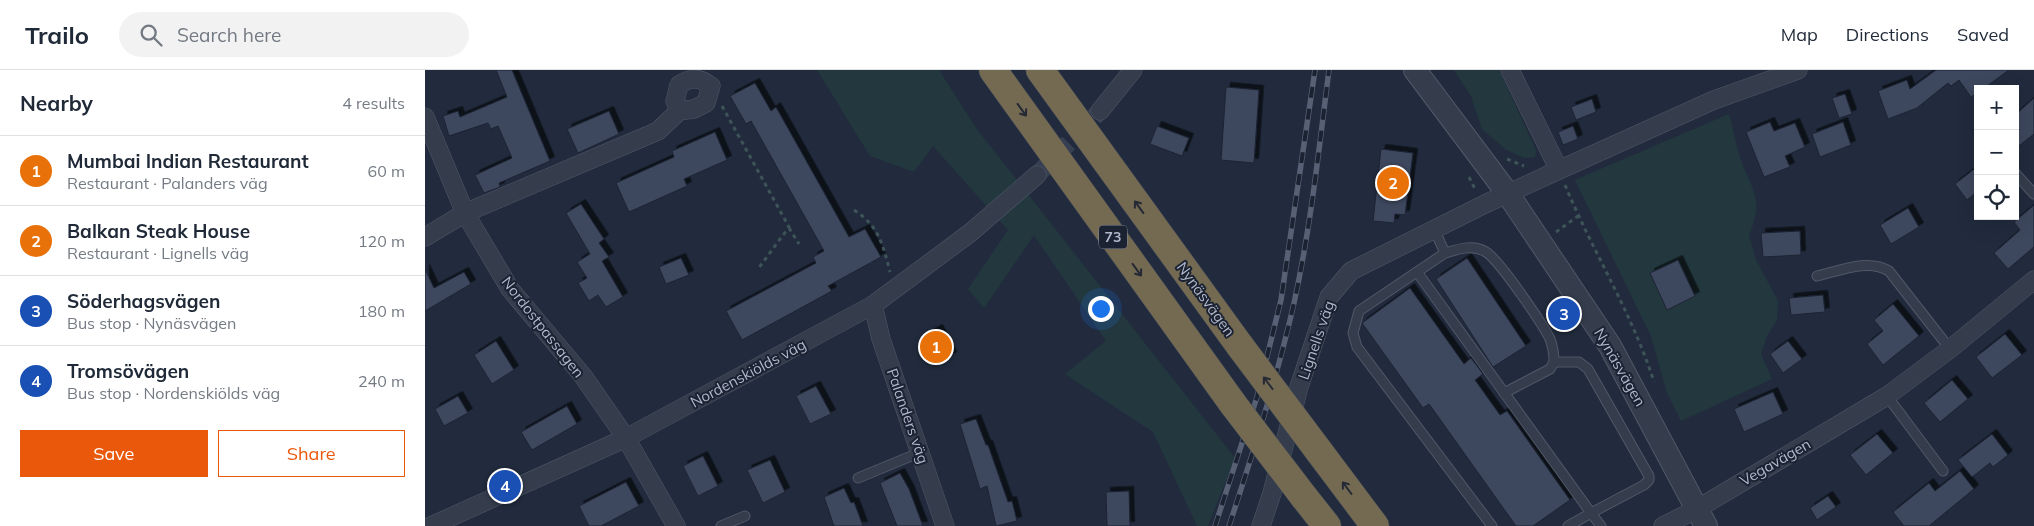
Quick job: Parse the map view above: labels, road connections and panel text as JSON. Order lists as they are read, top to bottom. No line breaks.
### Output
{"streets":{"highway":["73","Nynäsvägen"],"street":["Nordostpassagen","Lignells väg","Nordenskiölds väg","Palanders väg","Vegavägen"]},"crossings":[["Nynäsvägen","Lignells väg"],["Nynäsvägen","Vegavägen"],["Nordostpassagen","Nordenskiölds väg"],["Nordenskiölds väg","Palanders väg"]],"page":{"header":"Trailo","search":"Search here","nav":["Map","Directions","Saved"],"heading":["Nearby","4 results"],"map_buttons":["+","−"],"list":[{"mark":"1","name":"Mumbai Indian Restaurant","note":"Restaurant · Palanders väg","value":"60 m"},{"mark":"2","name":"Balkan Steak House","note":"Restaurant · Lignells väg","value":"120 m"},{"mark":"3","name":"Söderhagsvägen","note":"Bus stop · Nynäsvägen","value":"180 m"},{"mark":"4","name":"Tromsövägen","note":"Bus stop · Nordenskiölds väg","value":"240 m"}],"pins":["2","3","1","4"],"buttons":["Save","Share"]}}
